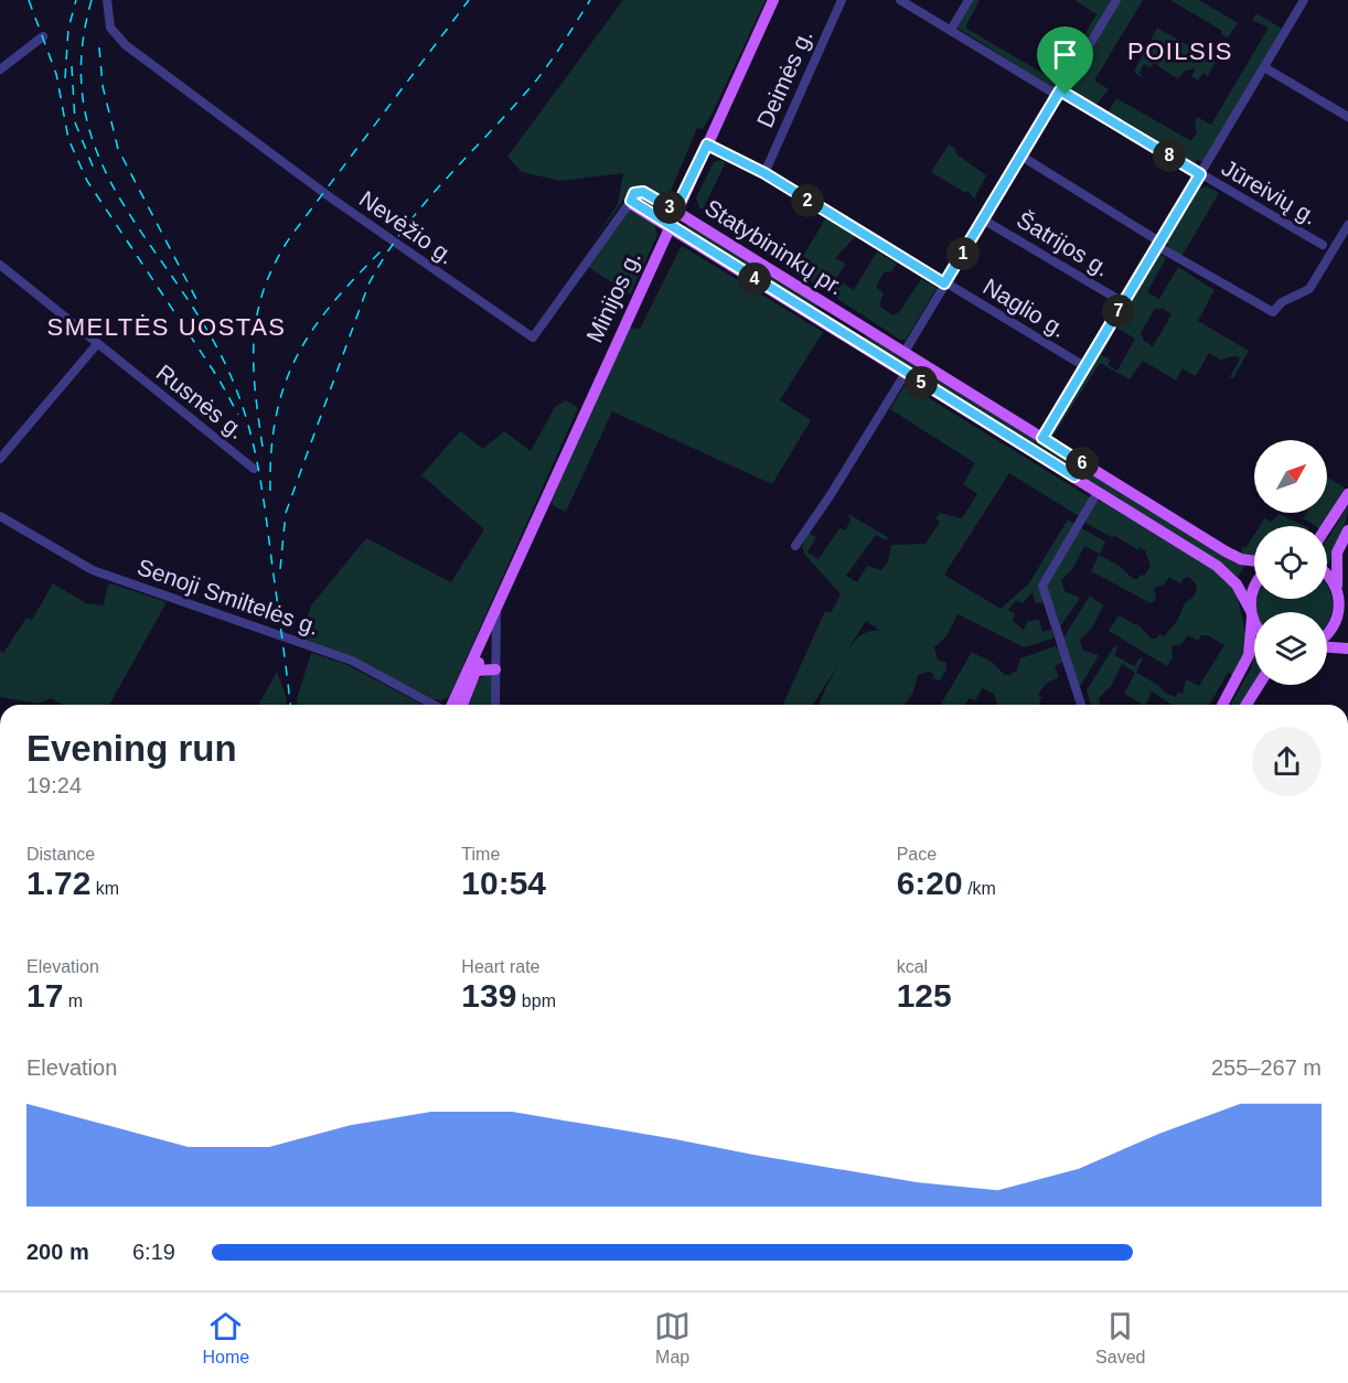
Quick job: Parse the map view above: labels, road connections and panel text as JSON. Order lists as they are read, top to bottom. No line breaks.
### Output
{"streets":{"main road":["Statybininkų pr.","Minijos g."],"street":["Deimės g.","Jūreivių g.","Nevėžio g.","Šatrijos g.","Naglio g.","Rusnės g.","Senoji Smiltelės g."]},"crossings":[["Deimės g.","Naglio g."],["Nevėžio g.","Statybininkų pr."],["Statybininkų pr.","Minijos g."],["Minijos g.","Naglio g."]],"districts":["POILSIS","SMELTĖS UOSTAS"],"north":"top right","page":{"pins":["8","2","3","1","4","7","5","6"],"heading":["Evening run","19:24"],"stats":[["Distance","1.72 km"],["Time","10:54"],["Pace","6:20 /km"],["Elevation","17 m"],["Heart rate","139 bpm"],["kcal","125"]],"chart":["Elevation","255–267 m"],"list":[{"name":"200 m","note":"6:19"}],"tabs":["Home","Map","Saved"]}}
